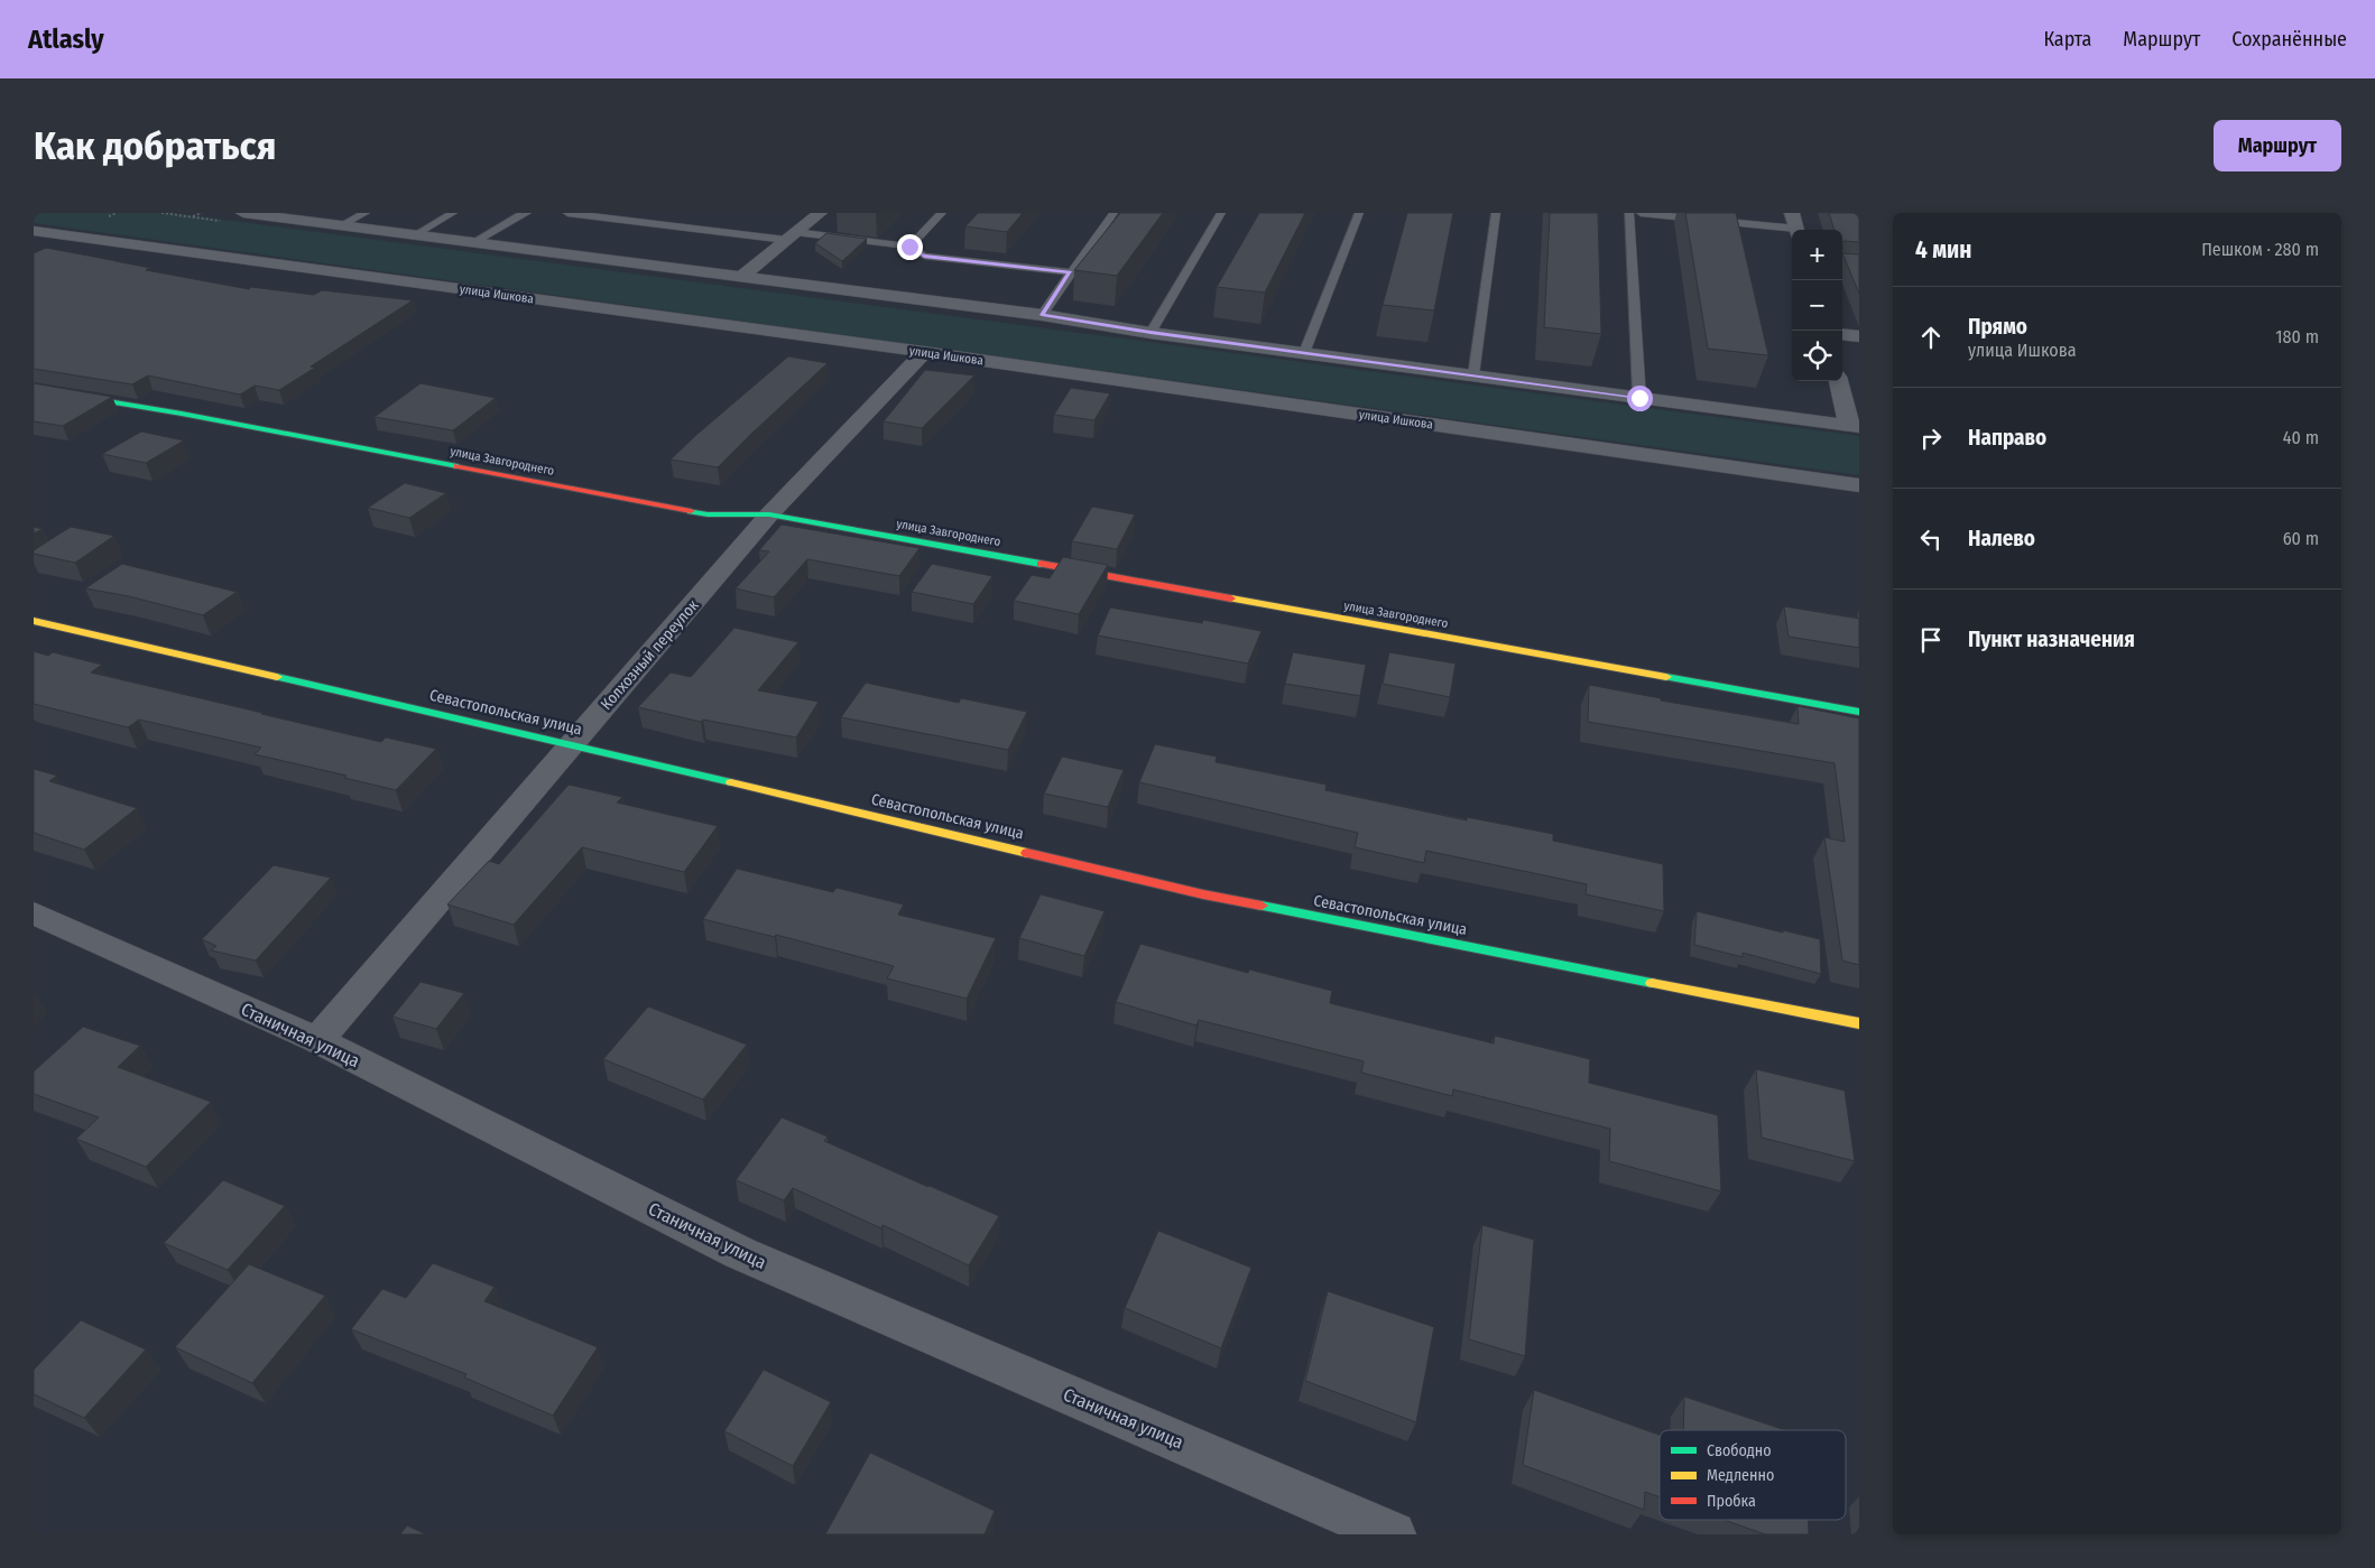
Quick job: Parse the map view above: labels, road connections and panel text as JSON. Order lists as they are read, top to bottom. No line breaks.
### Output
{"streets":{"street":["улица Ишкова","улица Завгороднего","Колхозный переулок","Севастопольская улица","Станичная улица"]},"crossings":[["улица Ишкова","Колхозный переулок"],["улица Завгороднего","Колхозный переулок"],["Колхозный переулок","Севастопольская улица"],["Колхозный переулок","Станичная улица"]],"legend":["Свободно","Медленно","Пробка"],"page":{"header":"Atlasly","nav":["Карта","Маршрут","Сохранённые"],"buttons":"Маршрут","title":"Как добраться","heading":["4 мин","Пешком · 280 m"],"map_buttons":["+","−"],"list":[["Прямо","улица Ишкова","180 m"],["Направо","40 m"],["Налево","60 m"],"Пункт назначения"]}}
